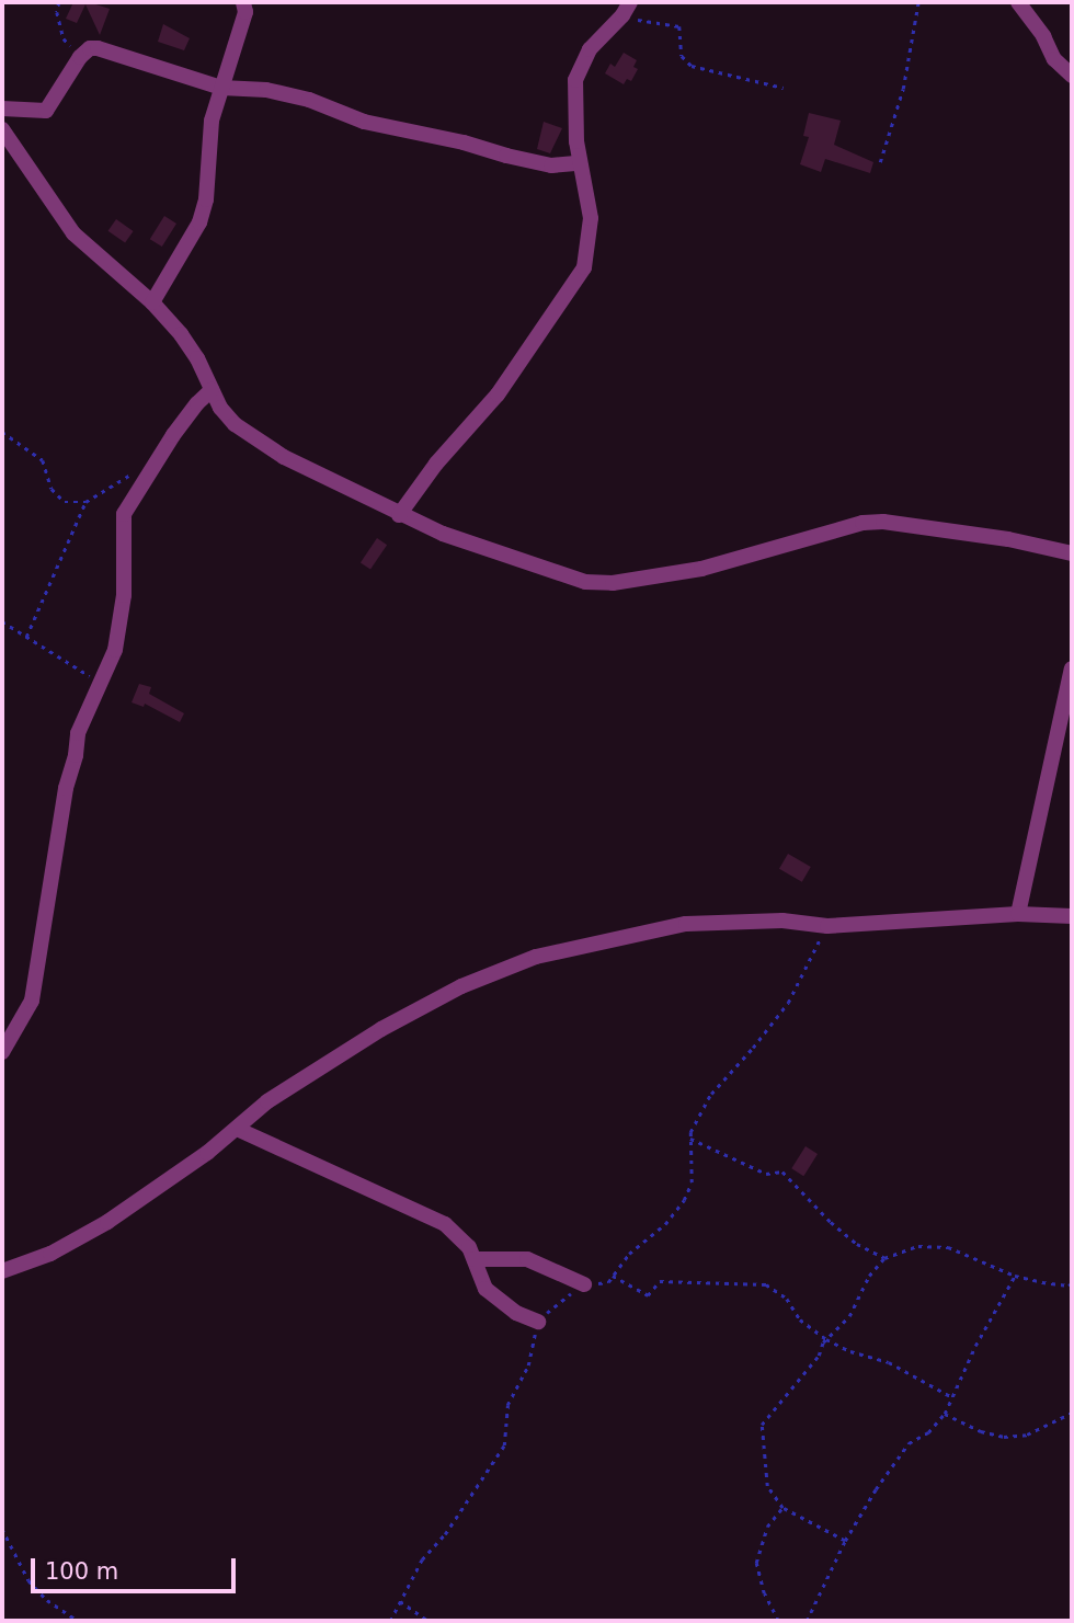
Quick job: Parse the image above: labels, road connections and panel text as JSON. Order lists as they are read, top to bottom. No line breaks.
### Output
{"scale_bar":"100 m"}
